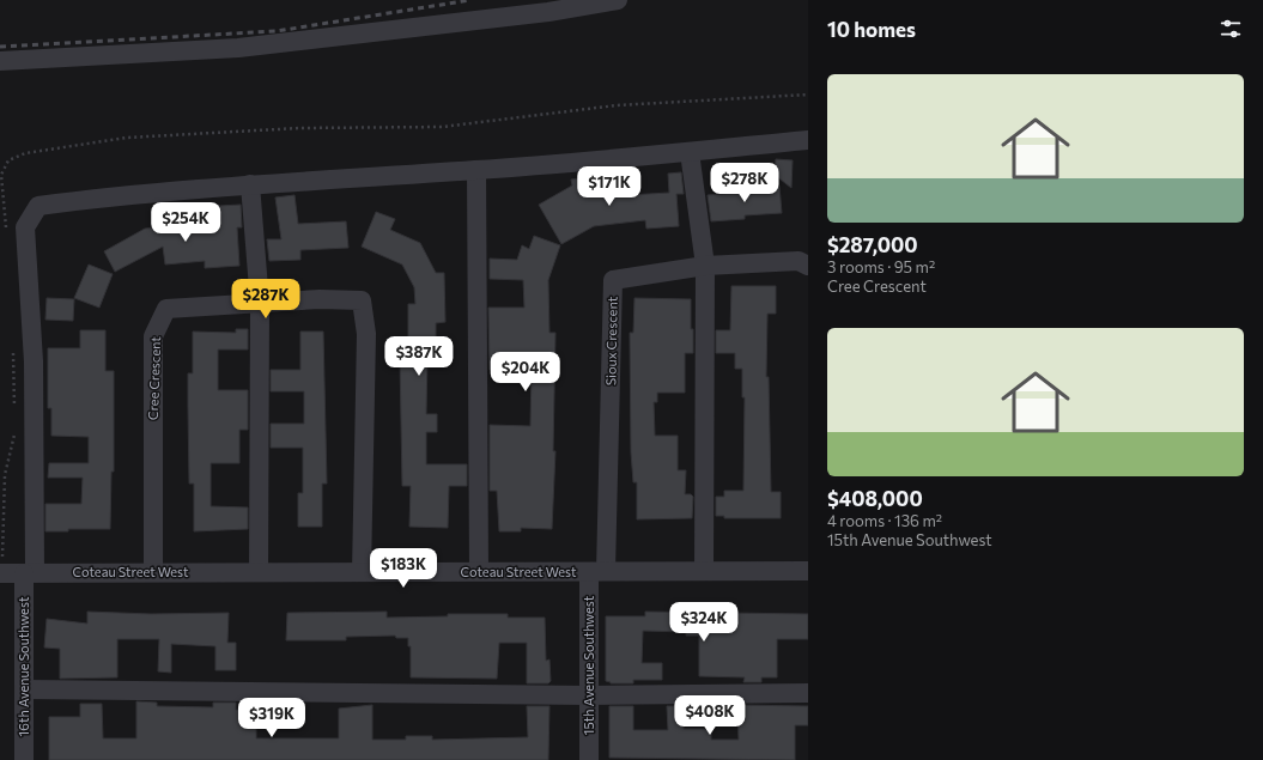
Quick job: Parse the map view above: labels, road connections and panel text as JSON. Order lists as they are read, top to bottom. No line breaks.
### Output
{"streets":{"street":["Sioux Crescent","Cree Crescent","Coteau Street West","15th Avenue Southwest","16th Avenue Southwest"]},"crossings":[["Sioux Crescent","Coteau Street West"],["Sioux Crescent","15th Avenue Southwest"],["Cree Crescent","Coteau Street West"],["Coteau Street West","15th Avenue Southwest"],["Coteau Street West","16th Avenue Southwest"]],"page":{"heading":"10 homes","list":[{"name":"$287,000","note":"3 rooms · 95 m² · Cree Crescent"},{"name":"$408,000","note":"4 rooms · 136 m² · 15th Avenue Southwest"}],"price":["$278K","$171K","$254K","$287K","$387K","$204K","$183K","$324K","$408K","$319K"]}}
